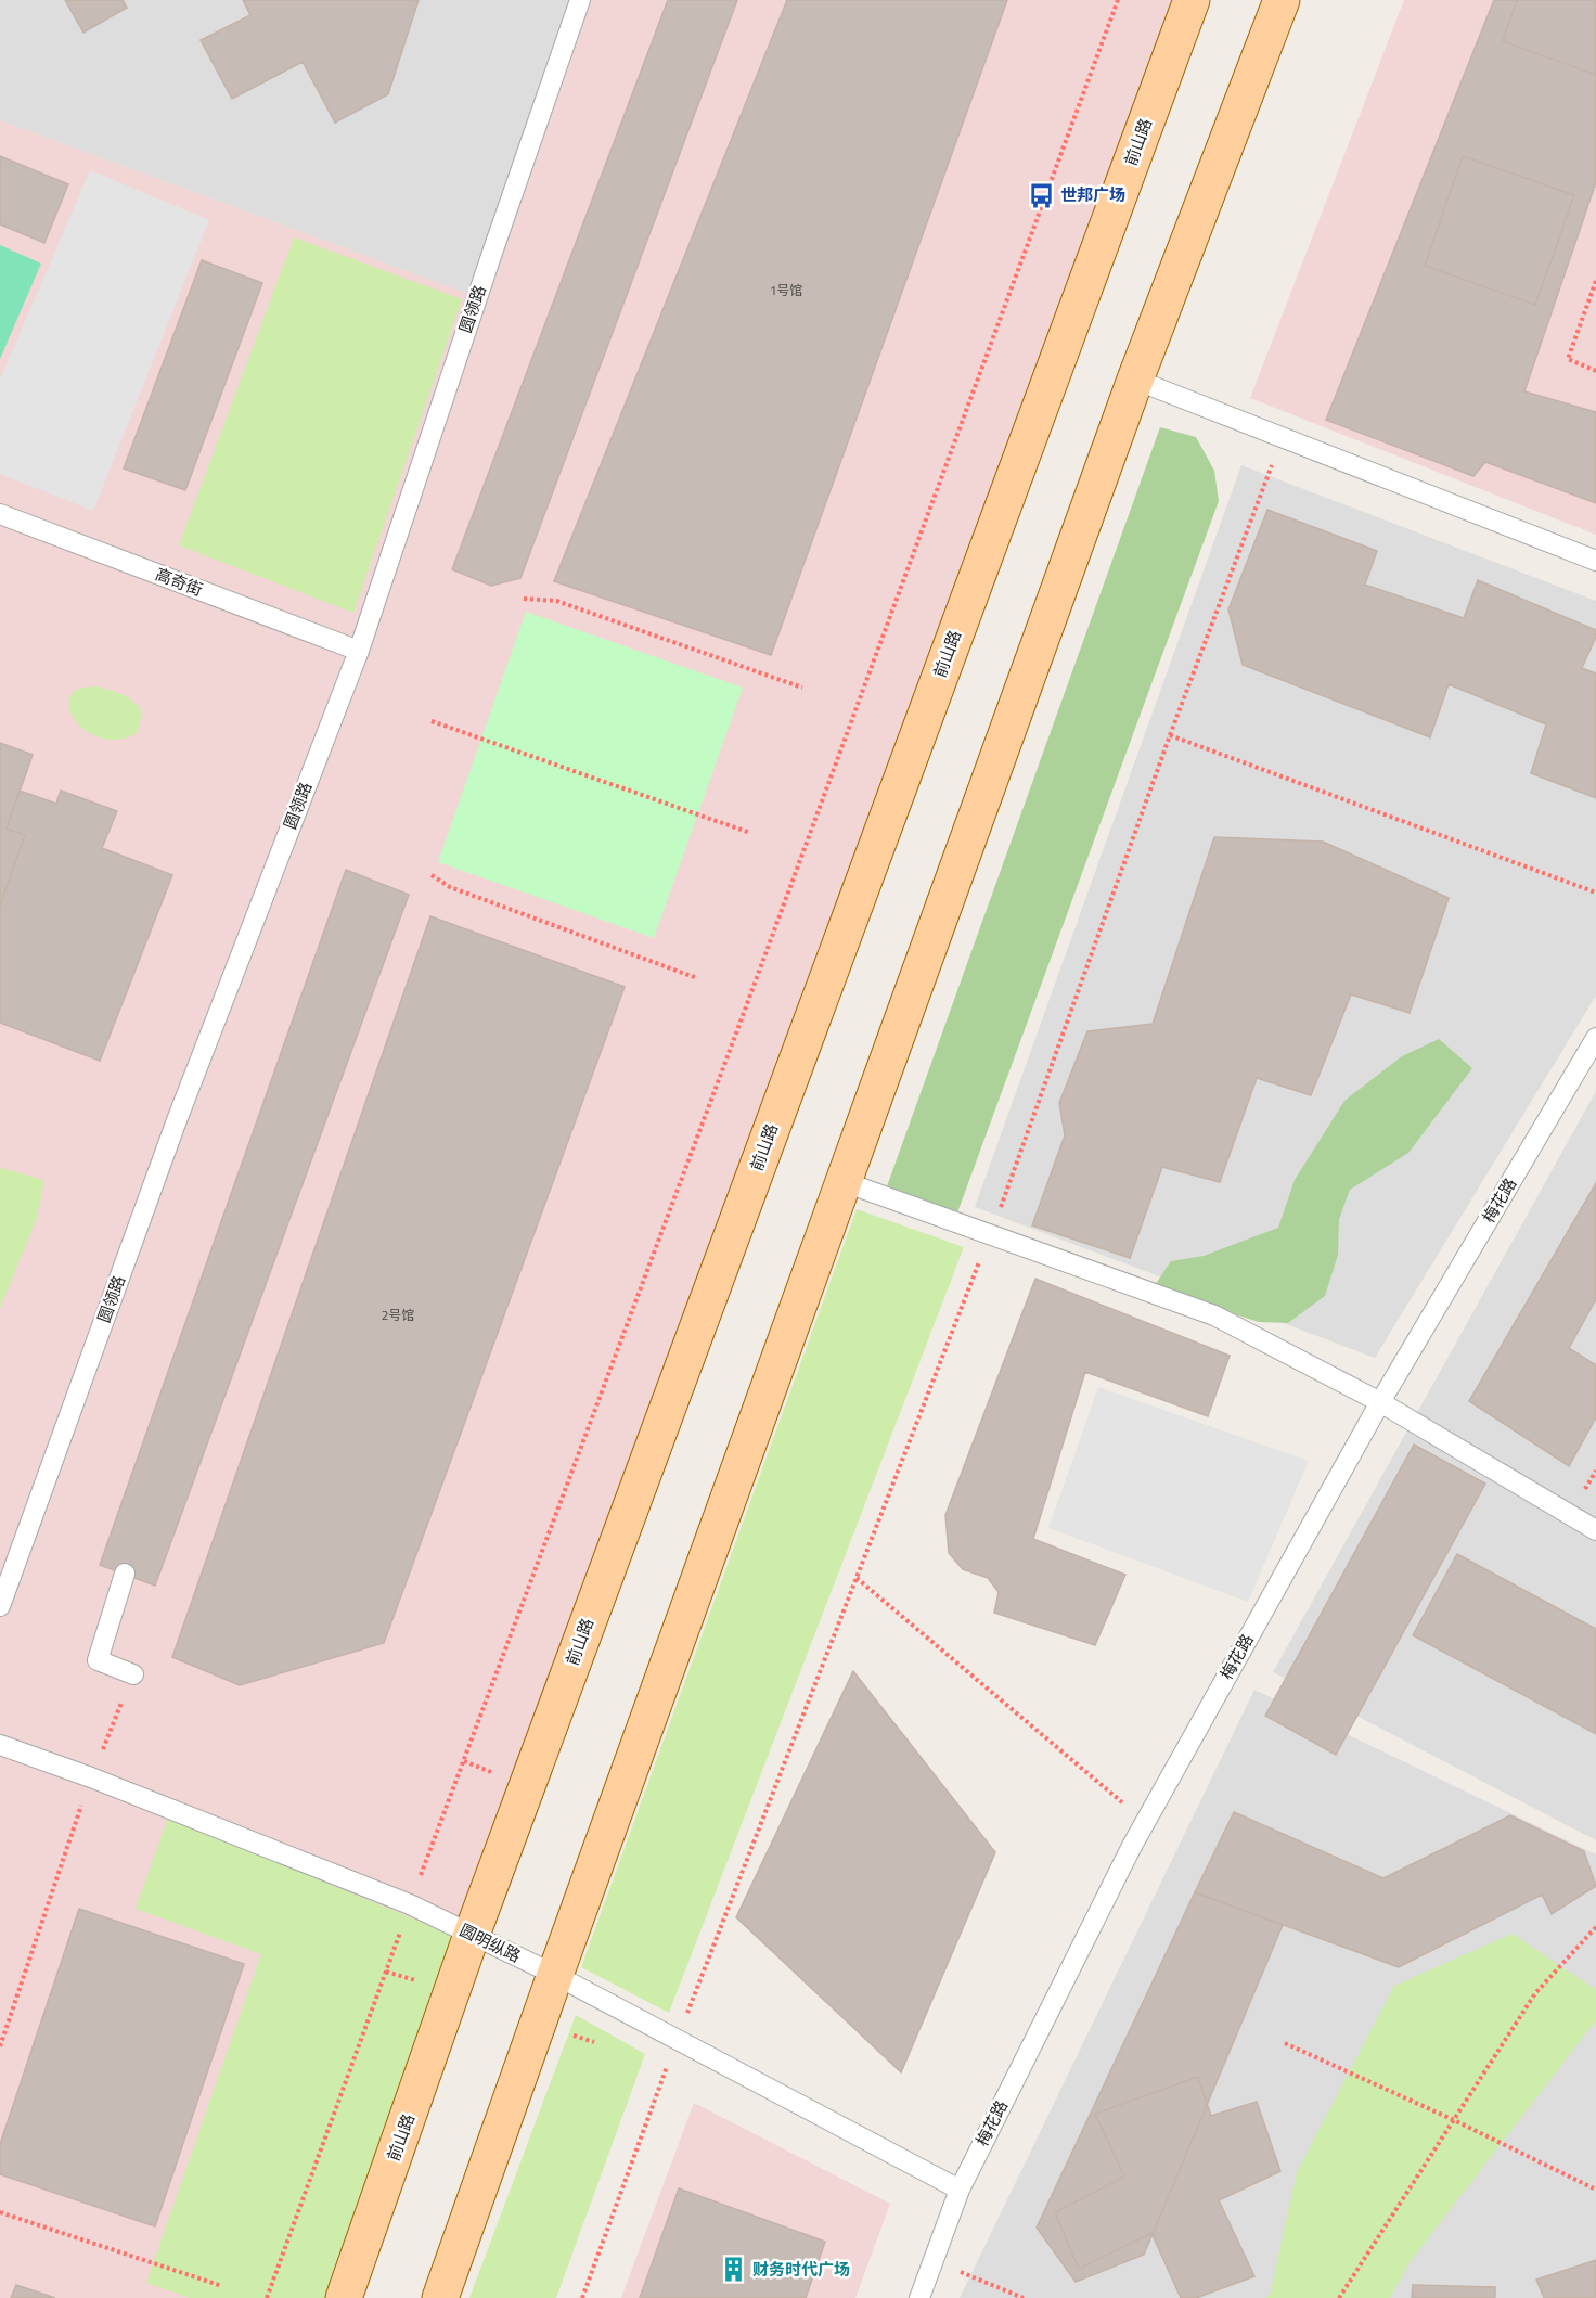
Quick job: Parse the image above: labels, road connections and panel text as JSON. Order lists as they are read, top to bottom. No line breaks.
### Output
{"streets":{"main road":["前山路"],"lane":["圆领路","高奇街","梅花路","圆明纵路"]},"crossings":[["前山路","圆明纵路"],["圆领路","高奇街"],["梅花路","圆明纵路"]],"places":{"bus stop":["世邦广场"],"building":["财务时代广场"]},"house_numbers":["1号馆","2号馆"]}
